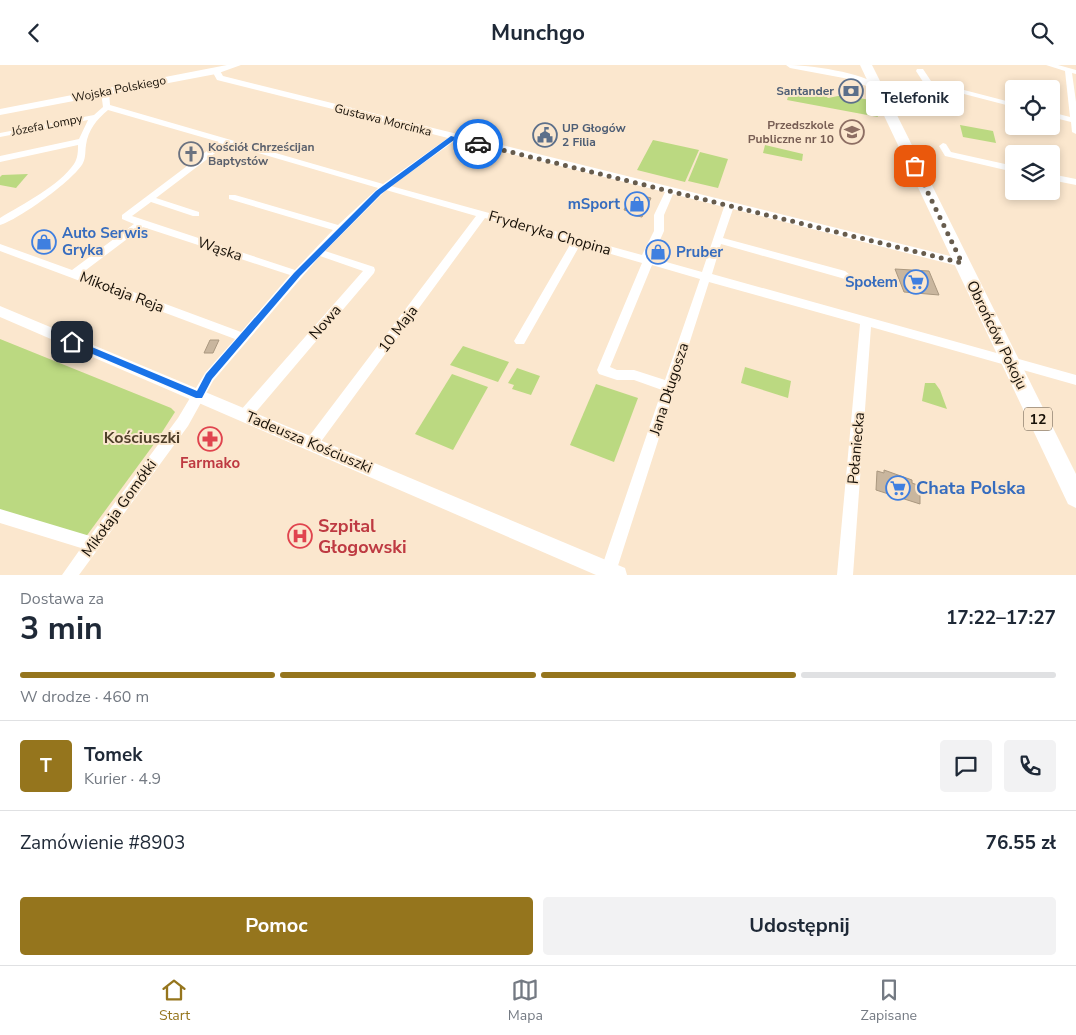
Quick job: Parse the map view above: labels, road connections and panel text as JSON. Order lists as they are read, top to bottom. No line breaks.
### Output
{"streets":{"main road":["Obrońców Pokoju","12"],"street":["Wojska Polskiego","Gustawa Morcinka","Józefa Lompy","Fryderyka Chopina","Wąska","Mikołaja Reja","Nowa","10 Maja","Jana Długosza","Tadeusza Kościuszki","Połaniecka","Mikołaja Gomółki"]},"crossings":[["Wojska Polskiego","Gustawa Morcinka"],["Gustawa Morcinka","Obrońców Pokoju"],["Gustawa Morcinka","Jana Długosza"],["Gustawa Morcinka","Mikołaja Gomółki"],["Fryderyka Chopina","10 Maja"],["Fryderyka Chopina","Obrońców Pokoju"],["Fryderyka Chopina","Jana Długosza"],["Fryderyka Chopina","Połaniecka"],["Fryderyka Chopina","Mikołaja Gomółki"],["Wąska","Mikołaja Gomółki"],["Mikołaja Reja","Mikołaja Gomółki"],["Nowa","Tadeusza Kościuszki"],["Nowa","Mikołaja Gomółki"],["10 Maja","Tadeusza Kościuszki"],["Jana Długosza","Tadeusza Kościuszki"],["Tadeusza Kościuszki","Mikołaja Gomółki"]],"districts":["Kościuszki"],"places":{"bank":["Santander"],"school or university":["Przedszkole Publiczne nr 10"],"public building":["UP Głogów 2 Filia"],"church":["Kościół Chrześcijan Baptystów"],"other":["Telefonik"],"shop":["mSport","Auto Serwis Gryka","Pruber"],"supermarket":["Społem","Chata Polska"],"pharmacy":["Farmako"],"hospital":["Szpital Głogowski"]},"page":{"header":"Munchgo","bubble":"Telefonik","heading":["3 min","Dostawa za","17:22–17:27"],"panel":["Tomek","Kurier · 4.9","Zamówienie #8903","76.55 zł"],"bar":"W drodze · 460 m","round":"T","buttons":["Pomoc","Udostępnij"],"tabs":["Start","Mapa","Zapisane"]}}
